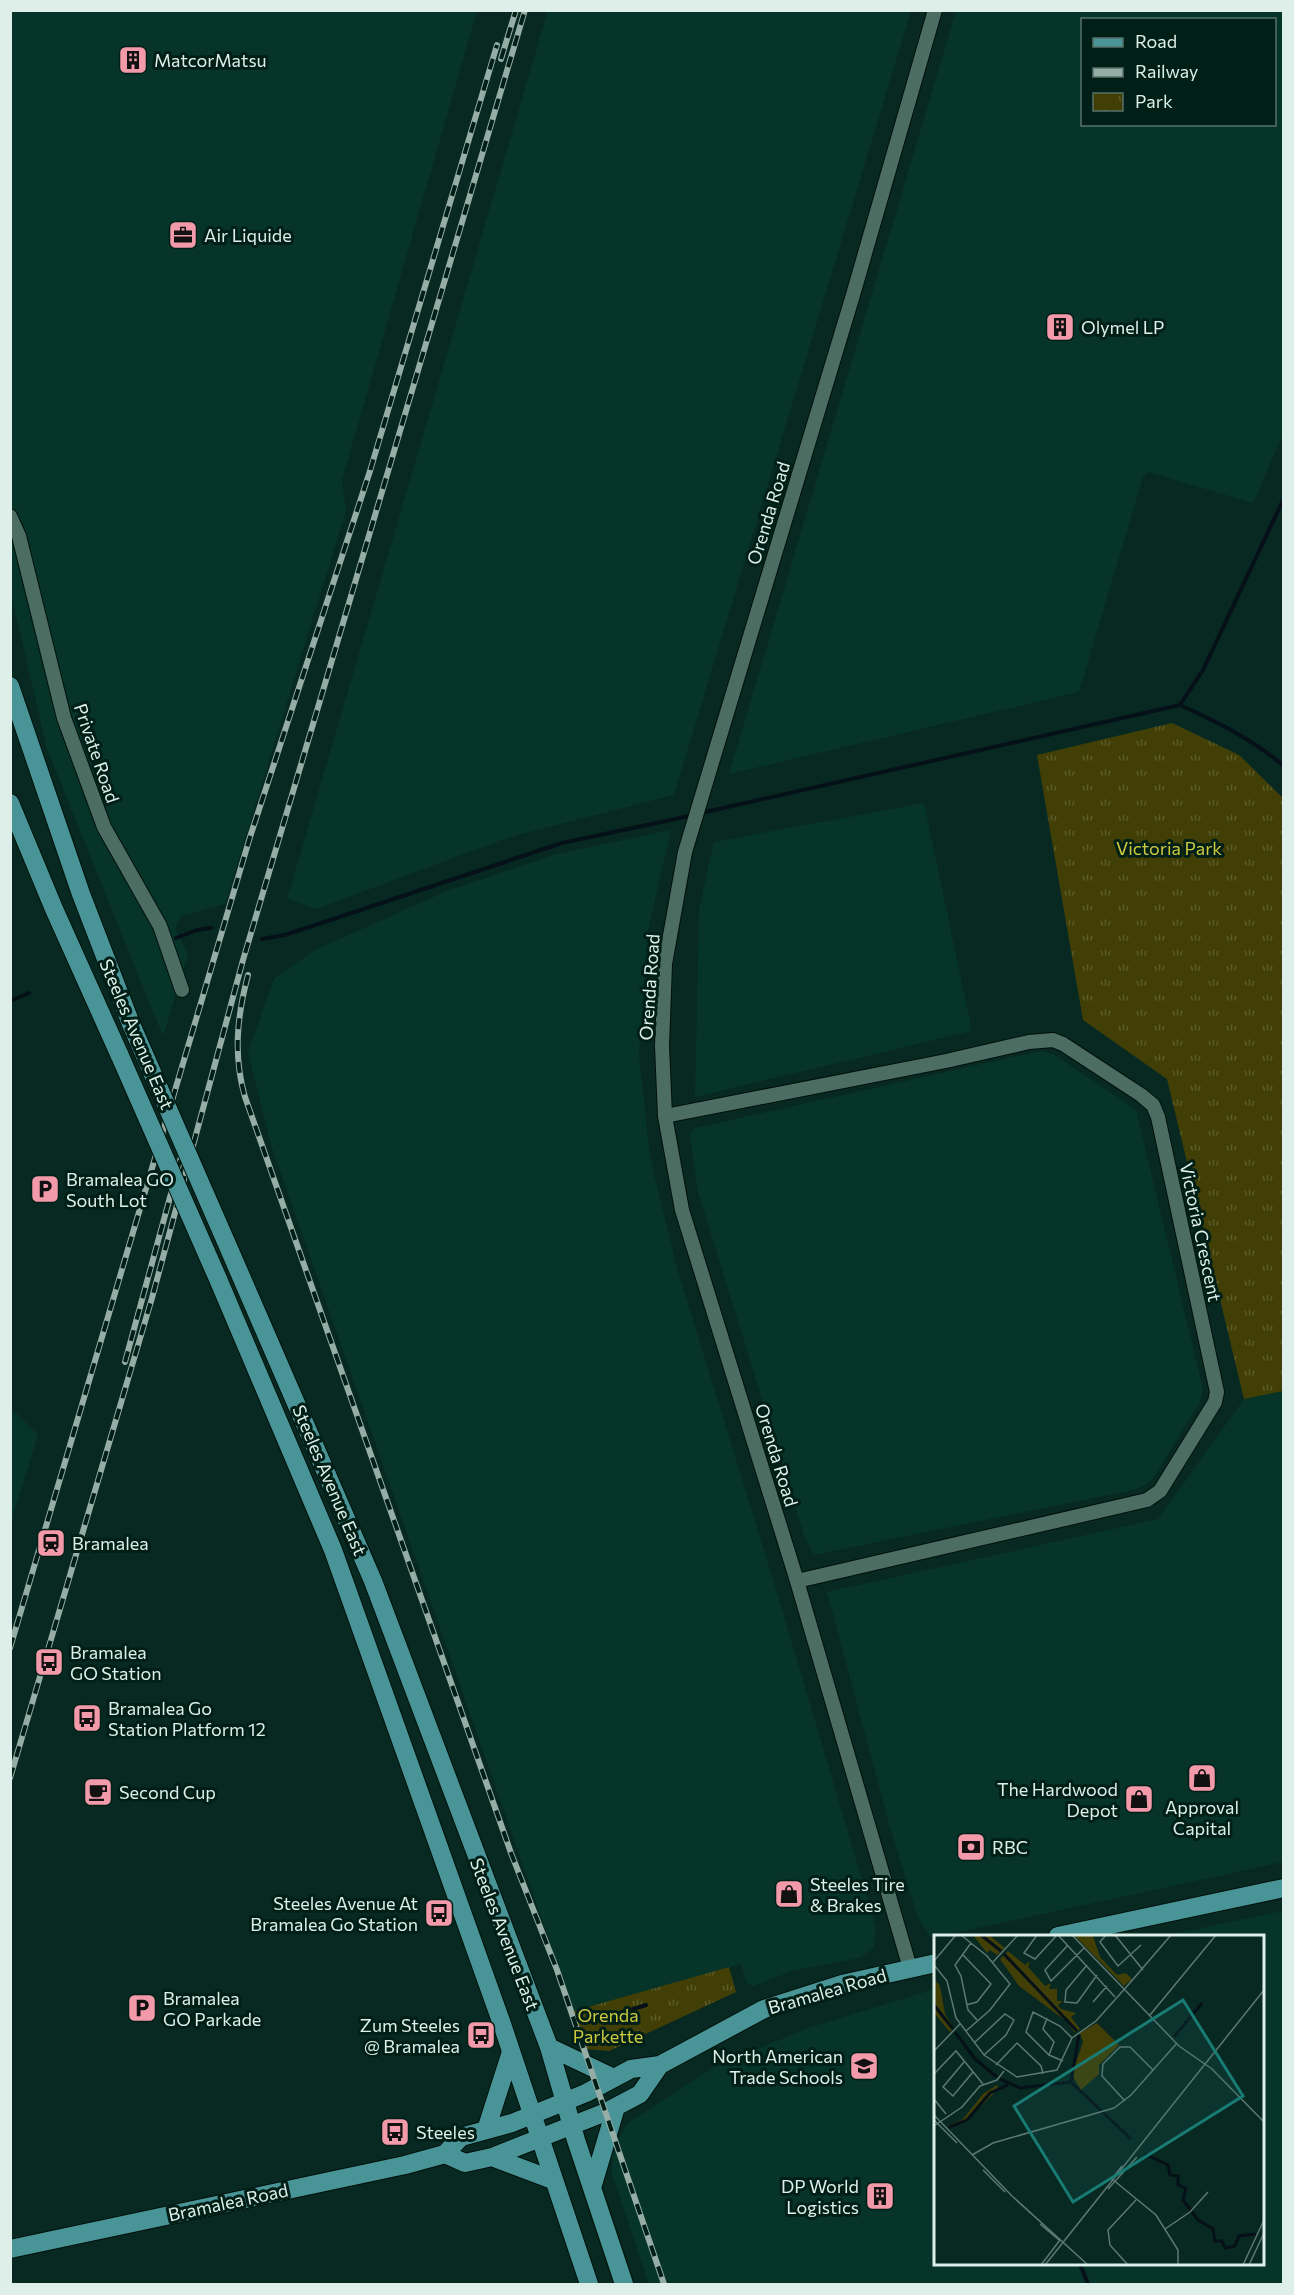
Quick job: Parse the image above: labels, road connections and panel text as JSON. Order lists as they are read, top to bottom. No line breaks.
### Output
{"streets":{"main road":["Steeles Avenue East","Bramalea Road"],"street":["Orenda Road","Private Road","Victoria Crescent"]},"crossings":[["Orenda Road","Victoria Crescent"],["Orenda Road","Bramalea Road"],["Steeles Avenue East","Bramalea Road"]],"parks":["Victoria Park","Orenda Parkette"],"places":{"building":["MatcorMatsu","Olymel LP","DP World Logistics"],"office":["Air Liquide"],"parking":["Bramalea GO South Lot","Bramalea GO Parkade"],"station":["Bramalea"],"bus stop":["Bramalea GO Station","Bramalea Go Station Platform 12","Steeles Avenue At Bramalea Go Station","Zum Steeles @ Bramalea","Steeles"],"shop":["Approval Capital","The Hardwood Depot","Steeles Tire & Brakes"],"cafe":["Second Cup"],"bank":["RBC"],"school or university":["North American Trade Schools"]},"legend":["Road","Railway","Park"]}
